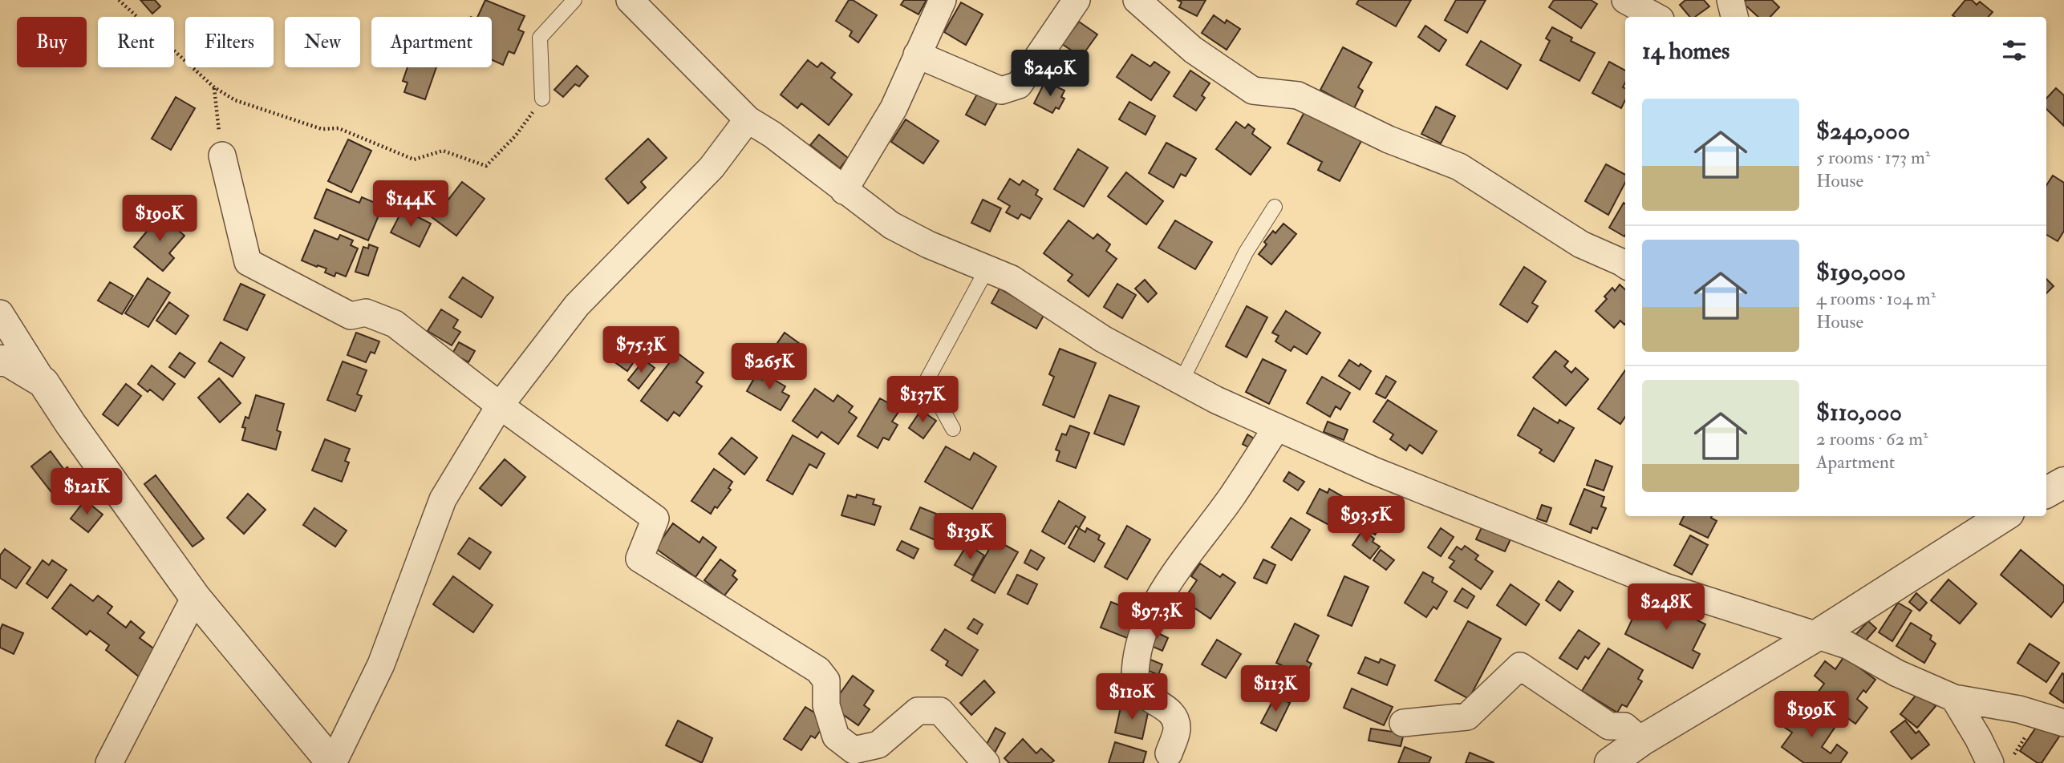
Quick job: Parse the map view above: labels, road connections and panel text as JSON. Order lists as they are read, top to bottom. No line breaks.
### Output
{"page":{"chip":["Buy","Rent","Filters","New","Apartment"],"heading":"14 homes","price":["$240K","$144K","$190K","$75.3K","$265K","$137K","$121K","$93.5K","$139K","$248K","$97.3K","$113K","$110K","$199K"],"list":[{"name":"$240,000","note":"5 rooms · 173 m² · House"},{"name":"$190,000","note":"4 rooms · 104 m² · House"},{"name":"$110,000","note":"2 rooms · 62 m² · Apartment"}]}}
